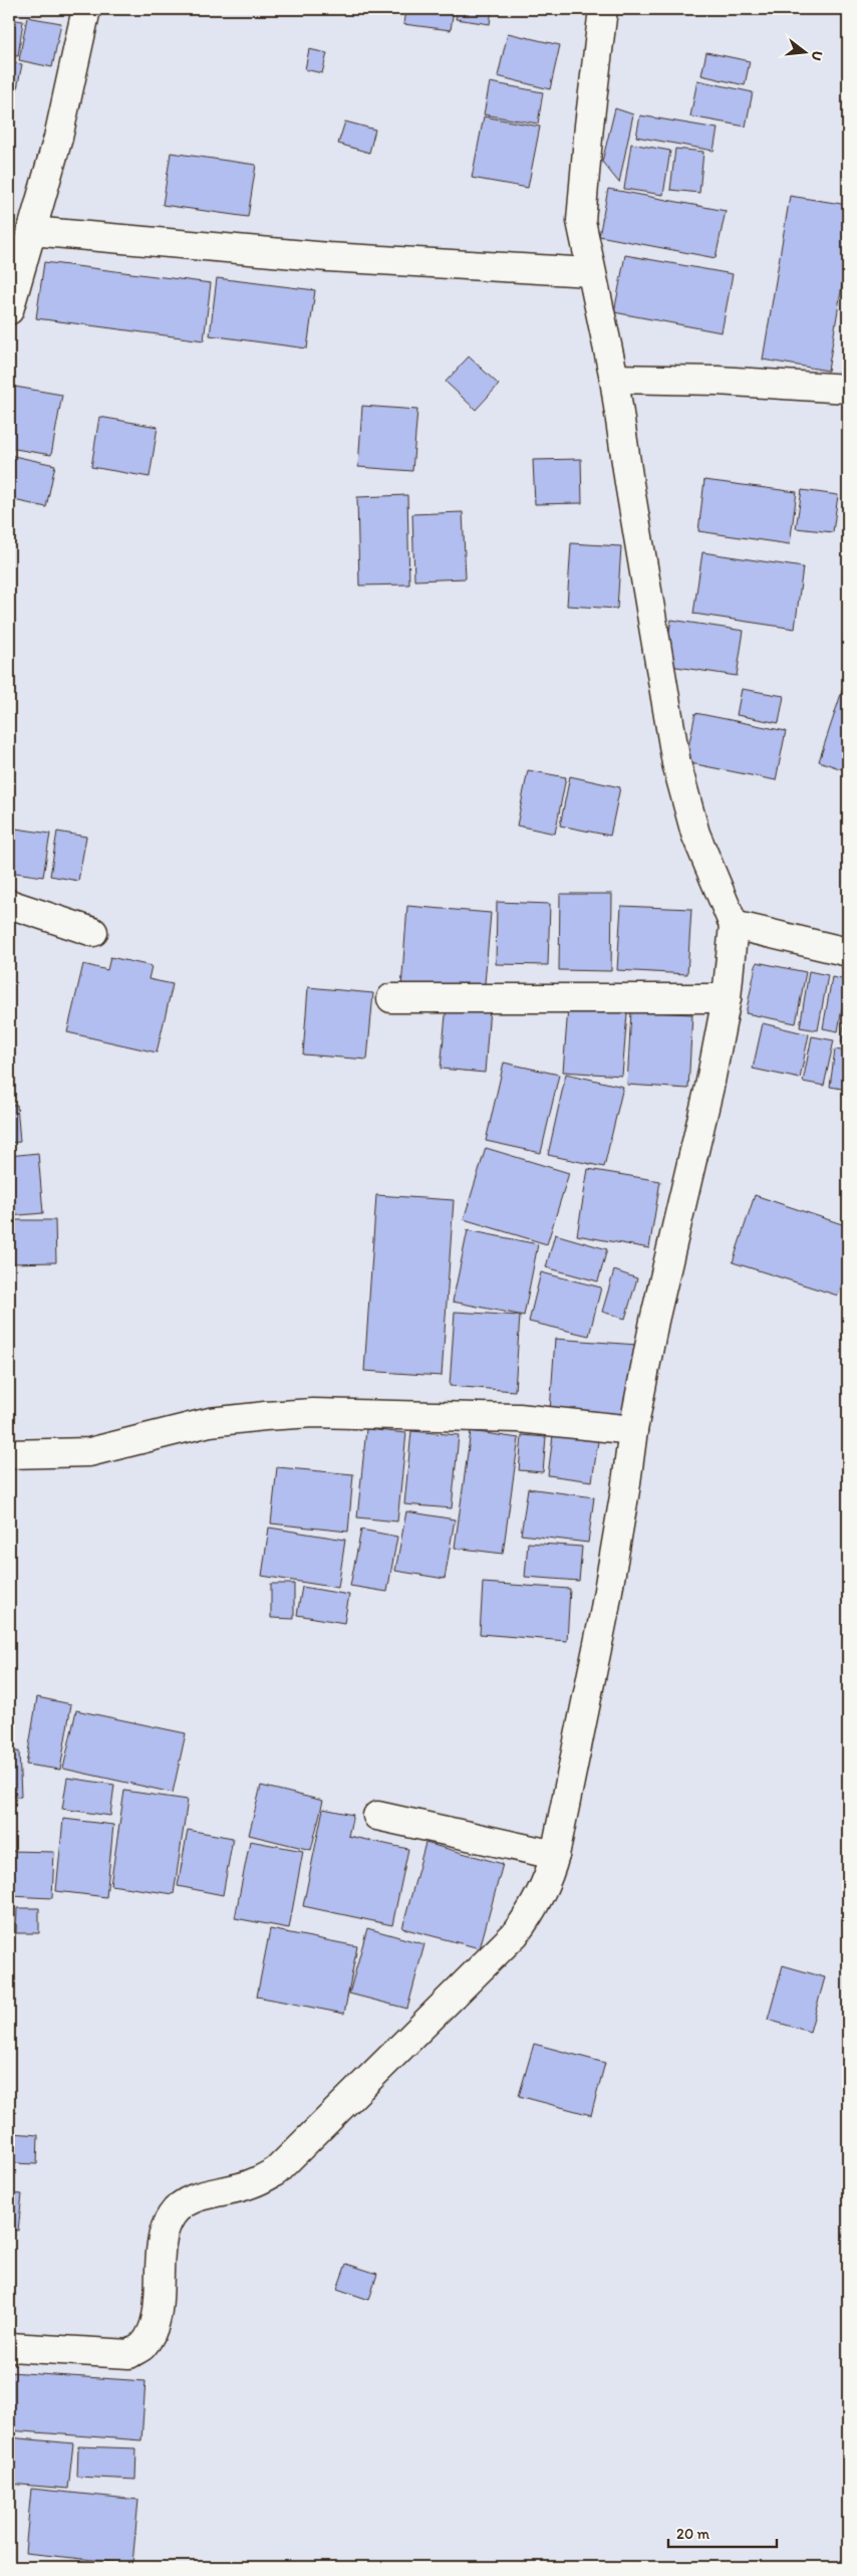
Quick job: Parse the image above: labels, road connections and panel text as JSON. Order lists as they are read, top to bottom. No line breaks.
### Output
{"scale_bar":"20 m","north":"right"}
